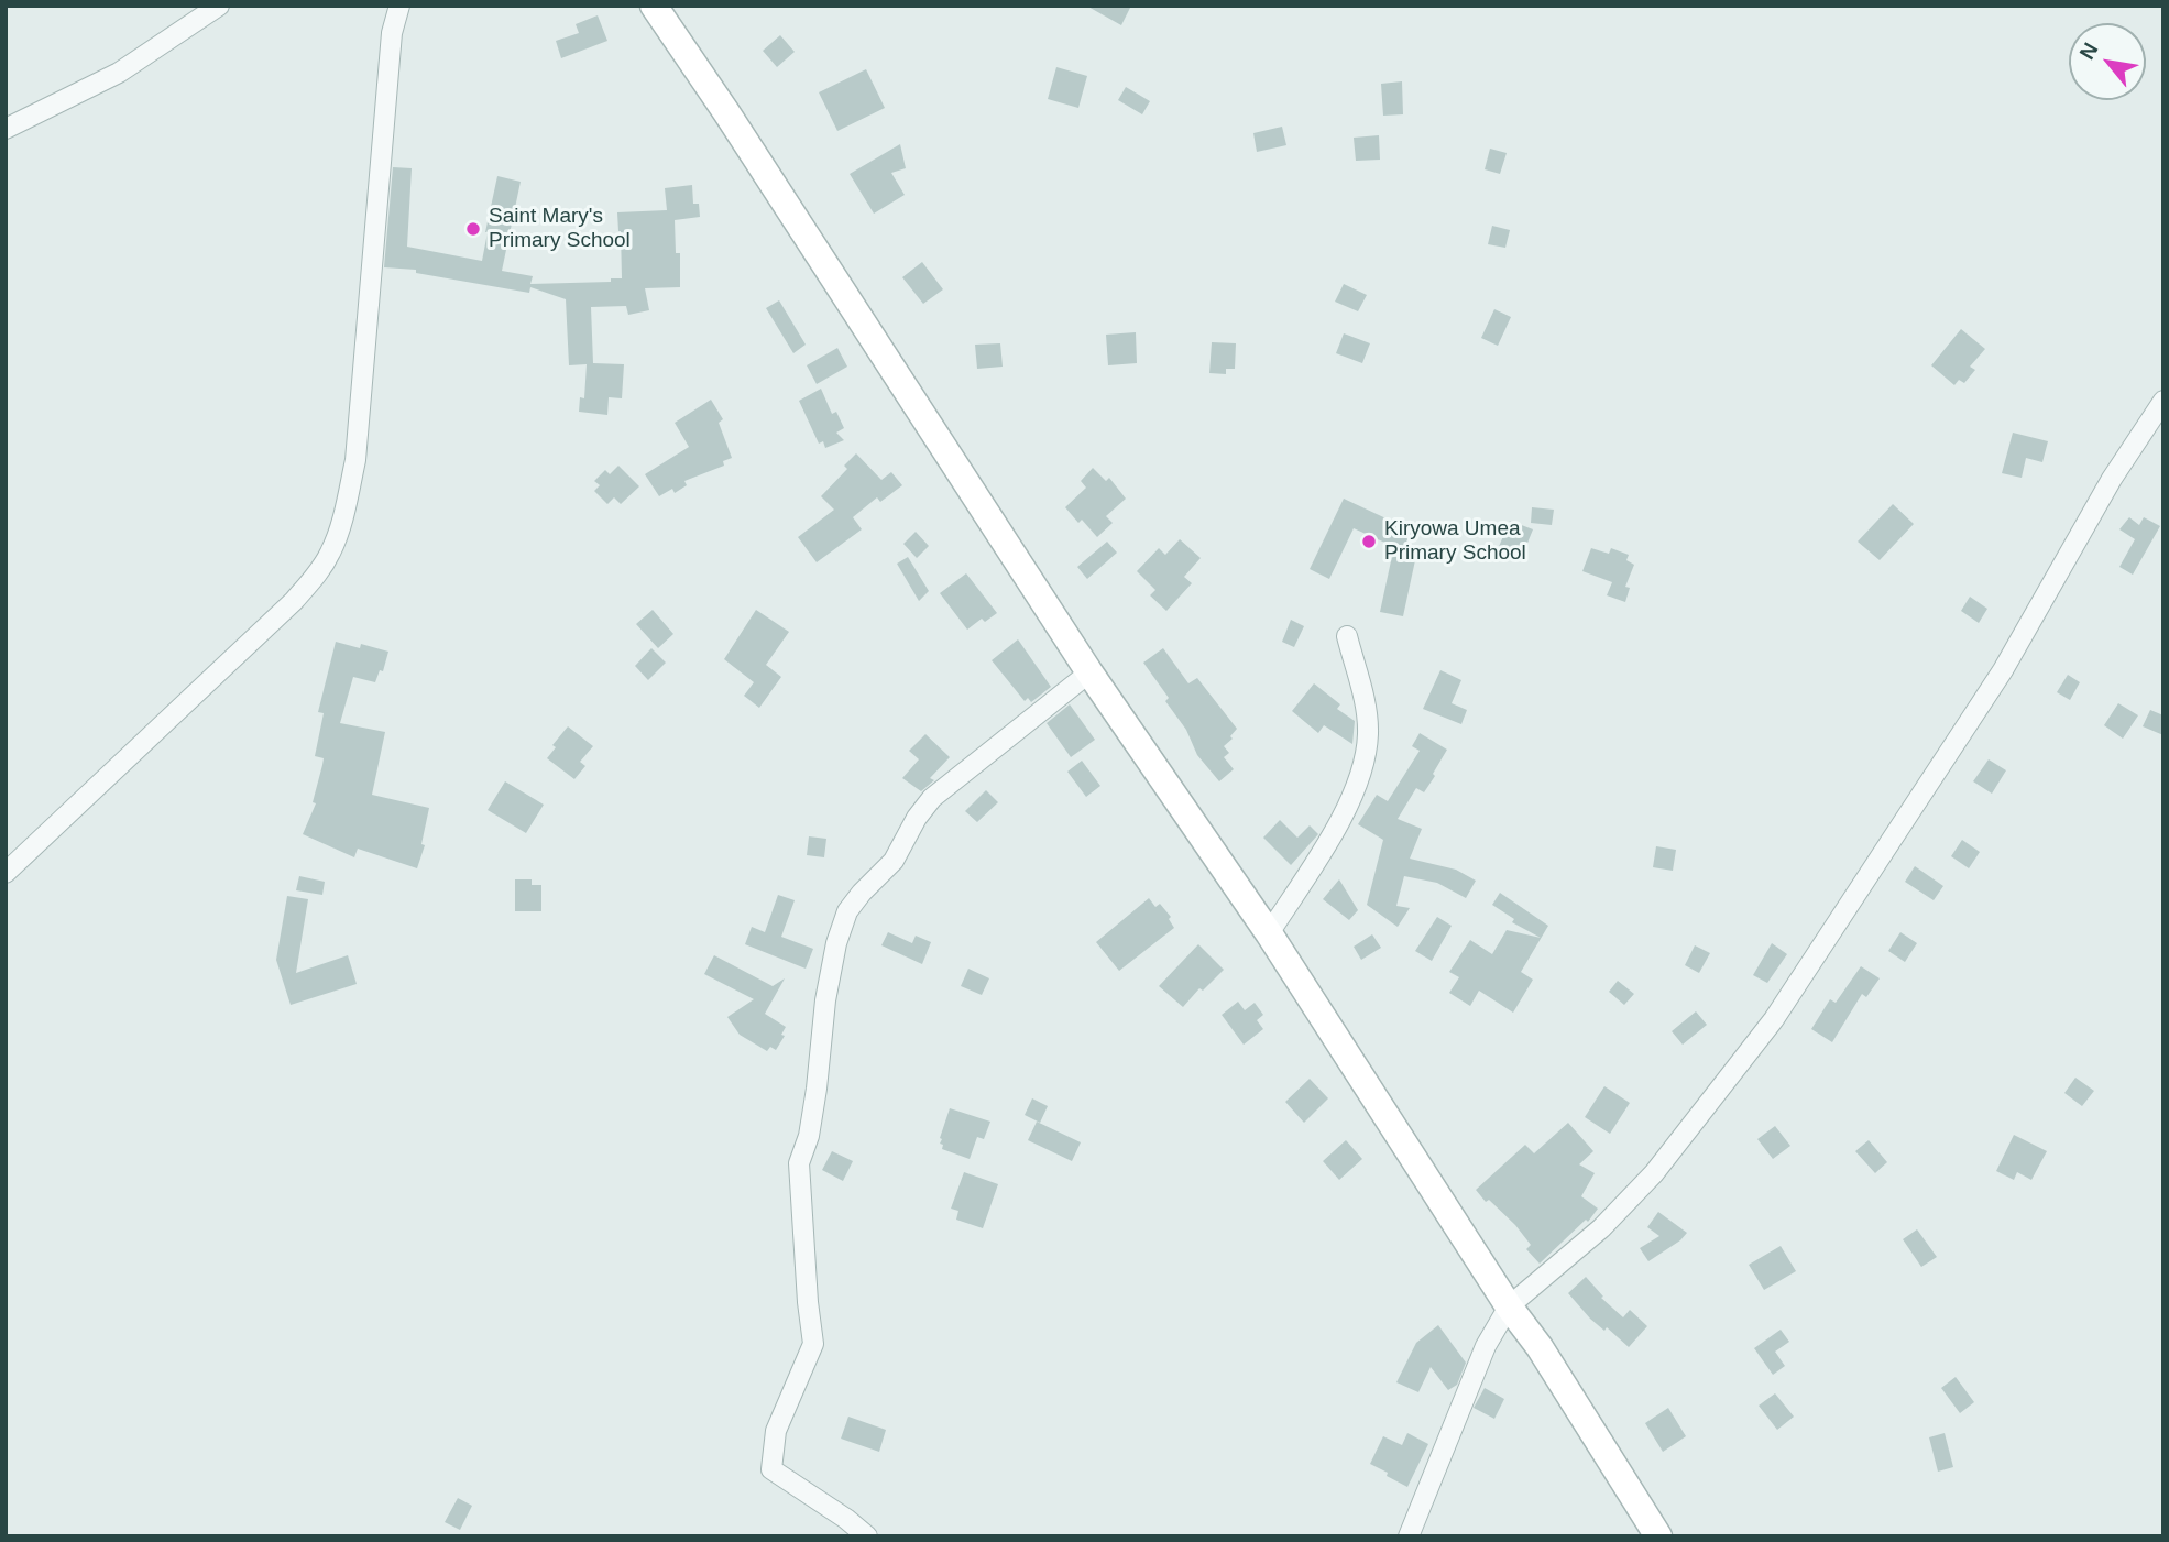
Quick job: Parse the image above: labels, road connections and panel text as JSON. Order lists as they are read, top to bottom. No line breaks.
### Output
{"places":["Saint Mary's Primary School","Kiryowa Umea Primary School"],"north":"top left"}
